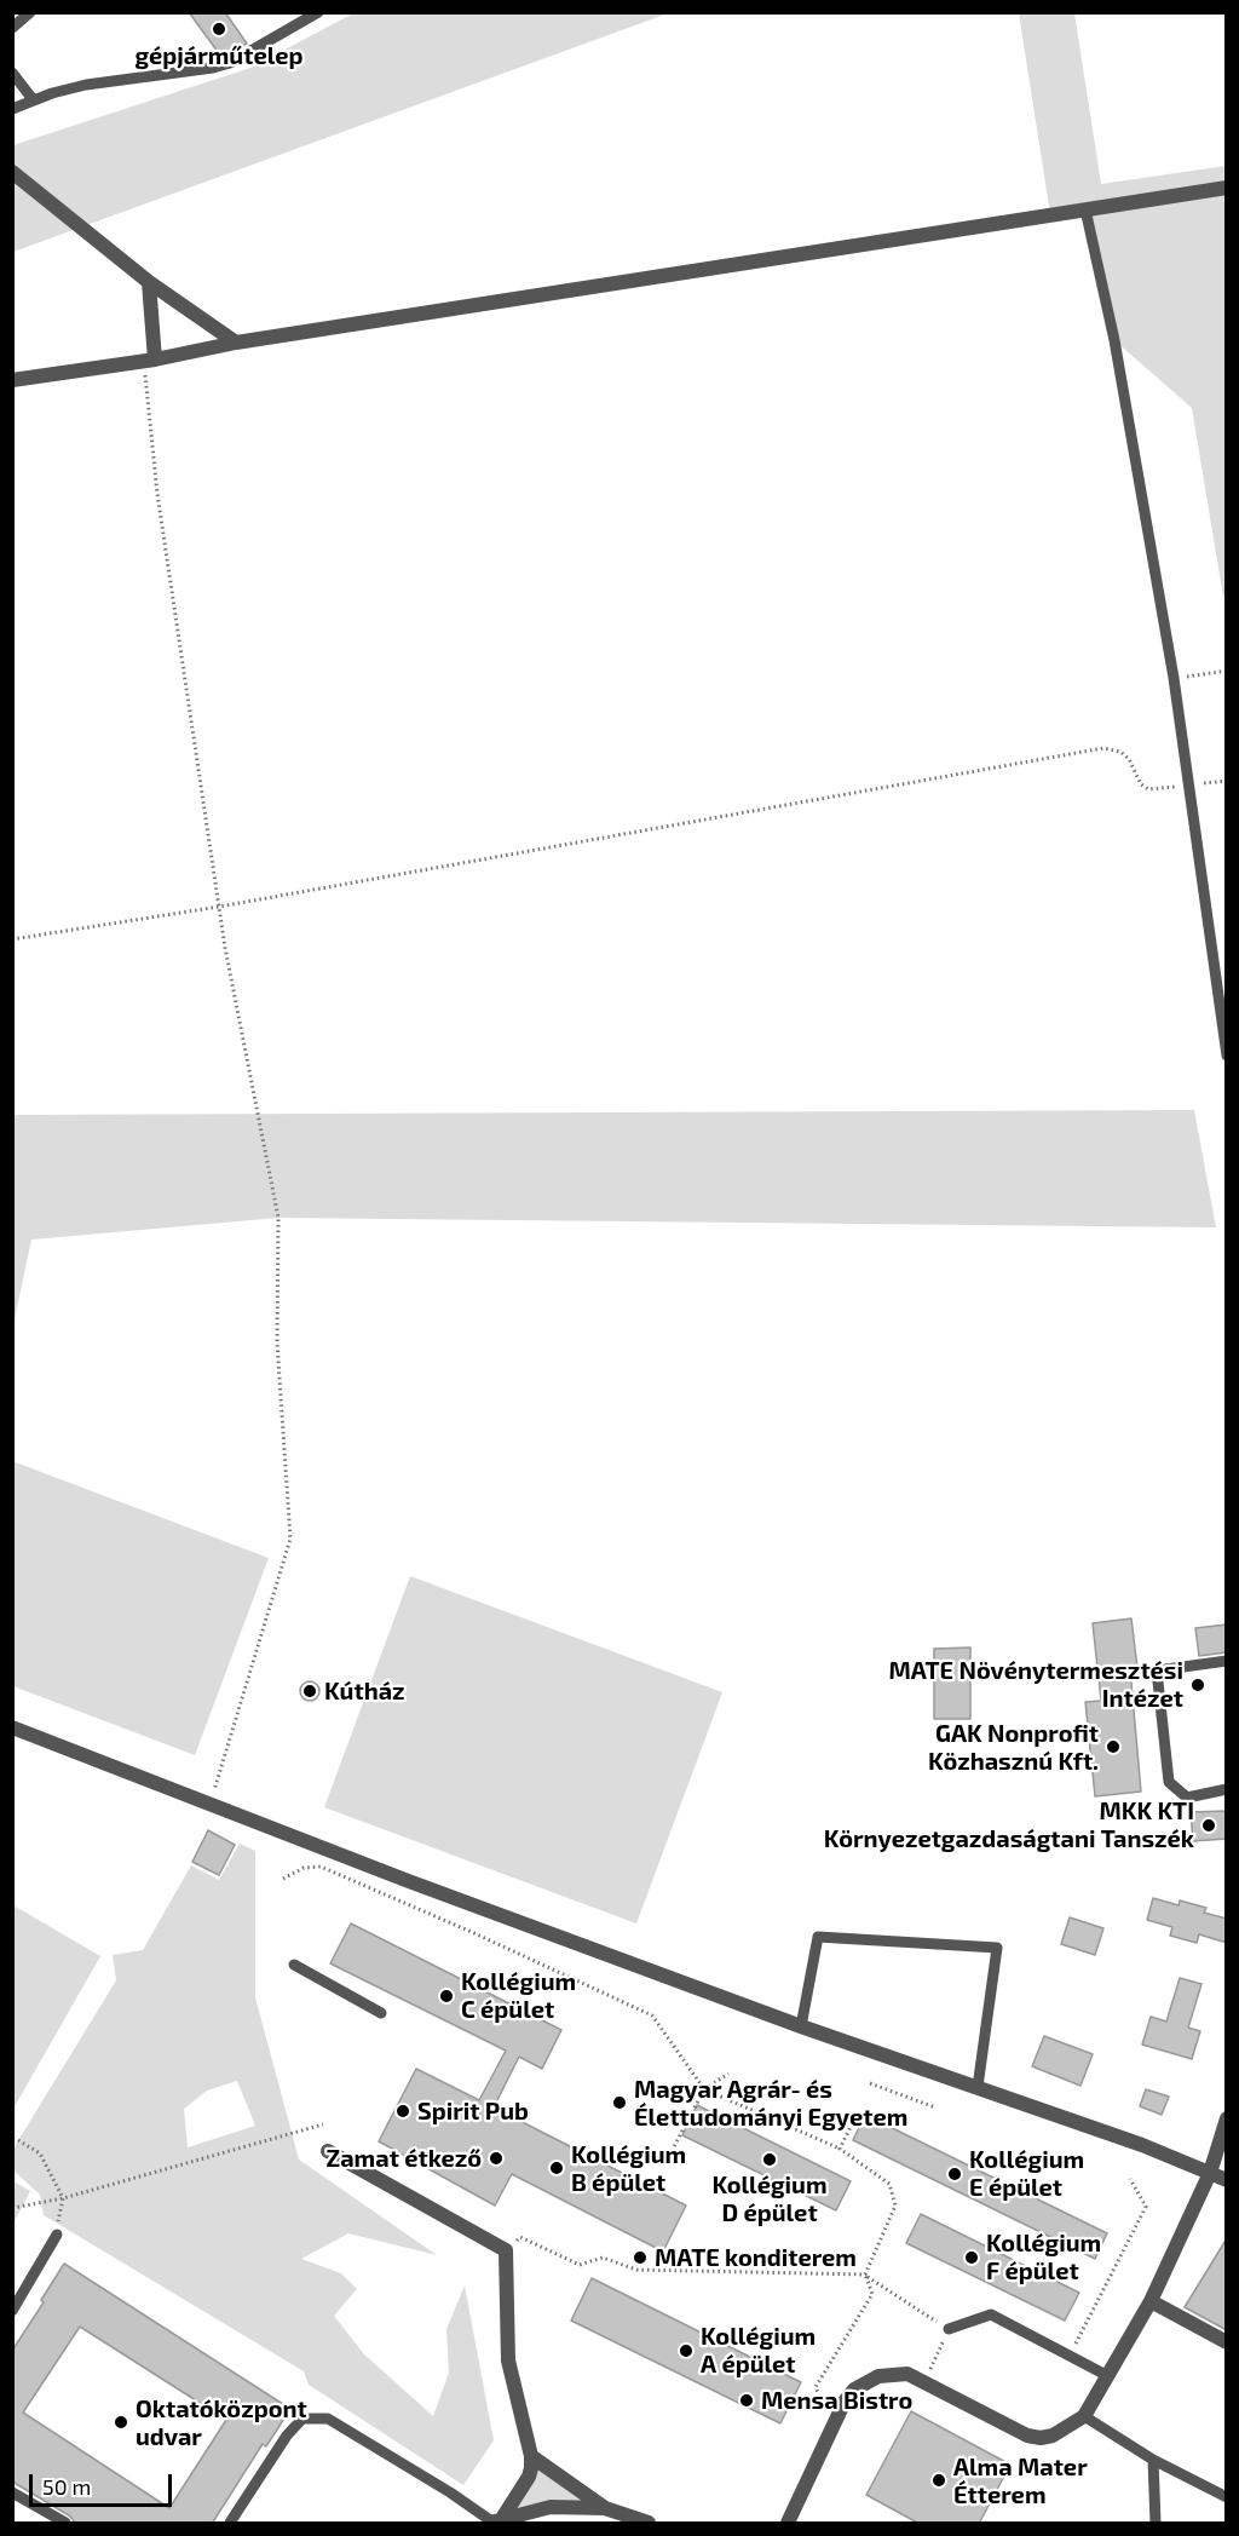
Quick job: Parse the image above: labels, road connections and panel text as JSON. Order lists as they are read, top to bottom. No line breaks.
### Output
{"places":["gépjárműtelep","MATE Növénytermesztési Intézet","Kútház","GAK Nonprofit Közhasznú Kft.","MKK KTI Környezetgazdaságtani Tanszék","Kollégium C épület","Magyar Agrár- és Élettudományi Egyetem","Spirit Pub","Zamat étkező","Kollégium D épület","Kollégium B épület","Kollégium E épület","MATE konditerem","Kollégium F épület","Kollégium A épület","Mensa Bistro","Oktatóközpont udvar","Alma Mater Étterem"],"scale_bar":"50 m"}
